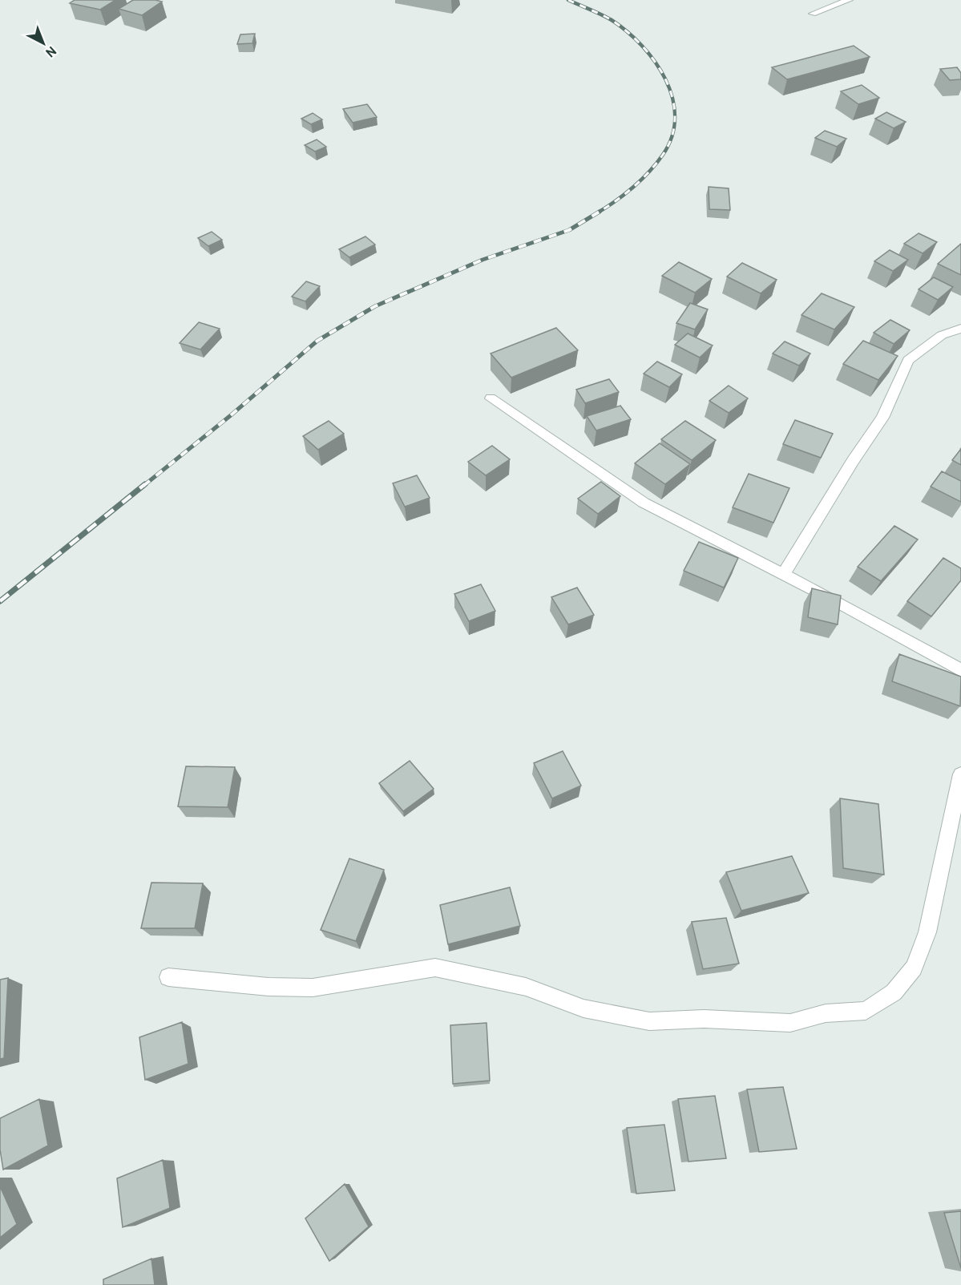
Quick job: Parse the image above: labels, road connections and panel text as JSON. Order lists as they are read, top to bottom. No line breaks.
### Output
{"north":"bottom right"}
